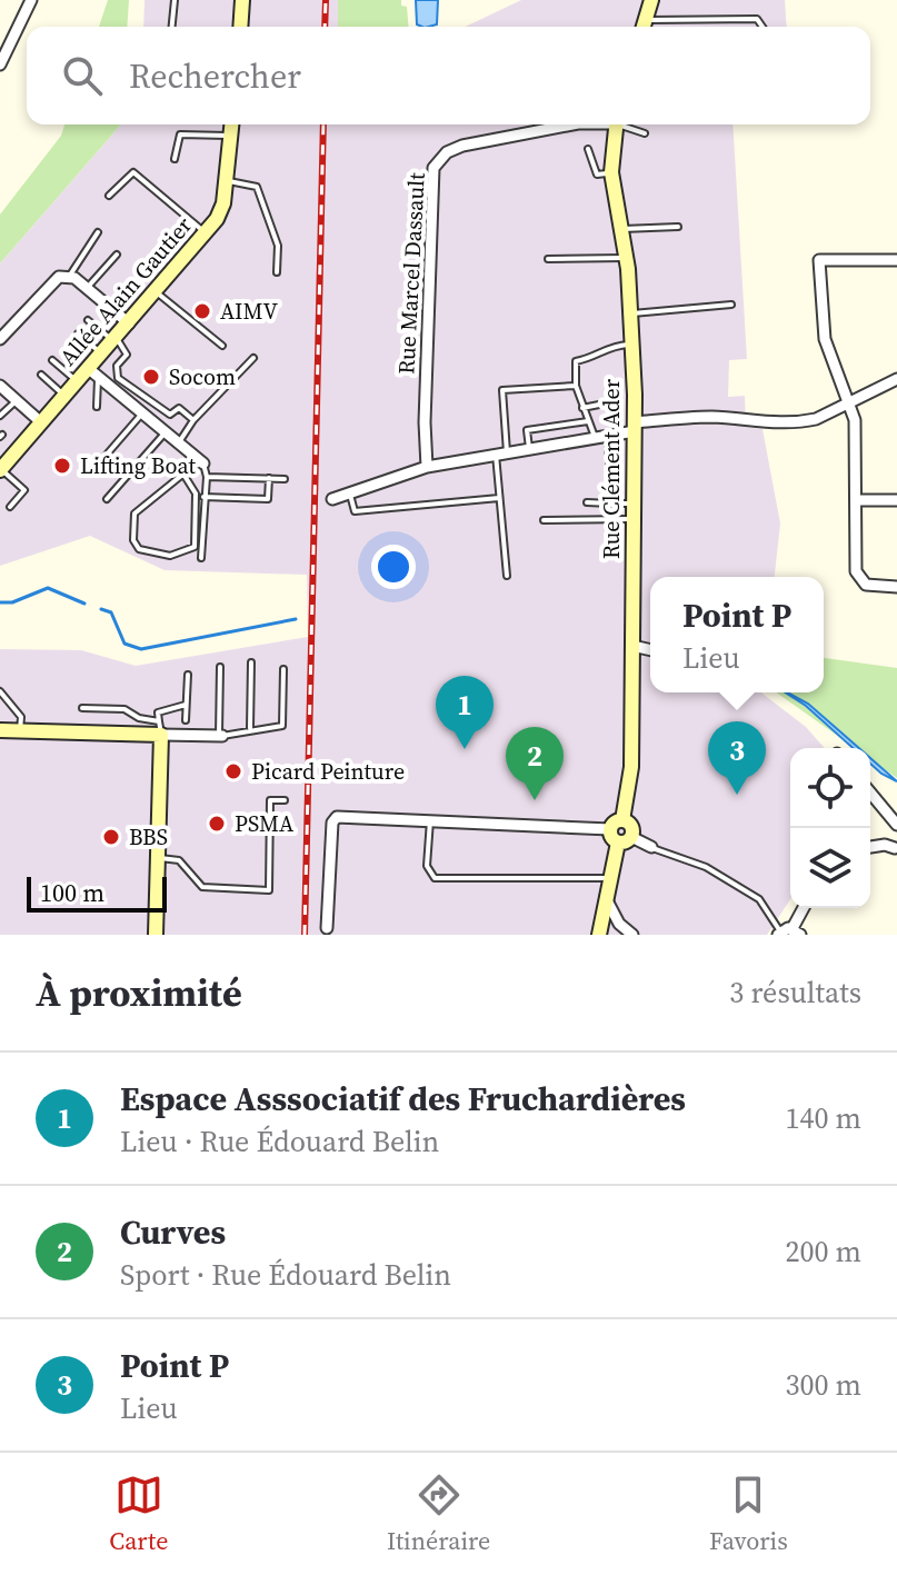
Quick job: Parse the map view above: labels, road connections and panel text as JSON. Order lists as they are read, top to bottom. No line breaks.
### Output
{"streets":{"street":["Rue Marcel Dassault","Allée Alain Gautier","Rue Clément Ader"]},"places":["AIMV","Socom","Lifting Boat","Picard Peinture","PSMA","BBS"],"scale_bar":"100 m","page":{"search":"Rechercher","popup":["Point P","Lieu"],"pins":["1","3","2"],"scale":"100 m","heading":["À proximité","3 résultats"],"list":[{"mark":"1","name":"Espace Asssociatif des Fruchardières","note":"Lieu · Rue Édouard Belin","value":"140 m"},{"mark":"2","name":"Curves","note":"Sport · Rue Édouard Belin","value":"200 m"},{"mark":"3","name":"Point P","note":"Lieu","value":"300 m"}],"nav":["Carte","Itinéraire","Favoris"]}}
